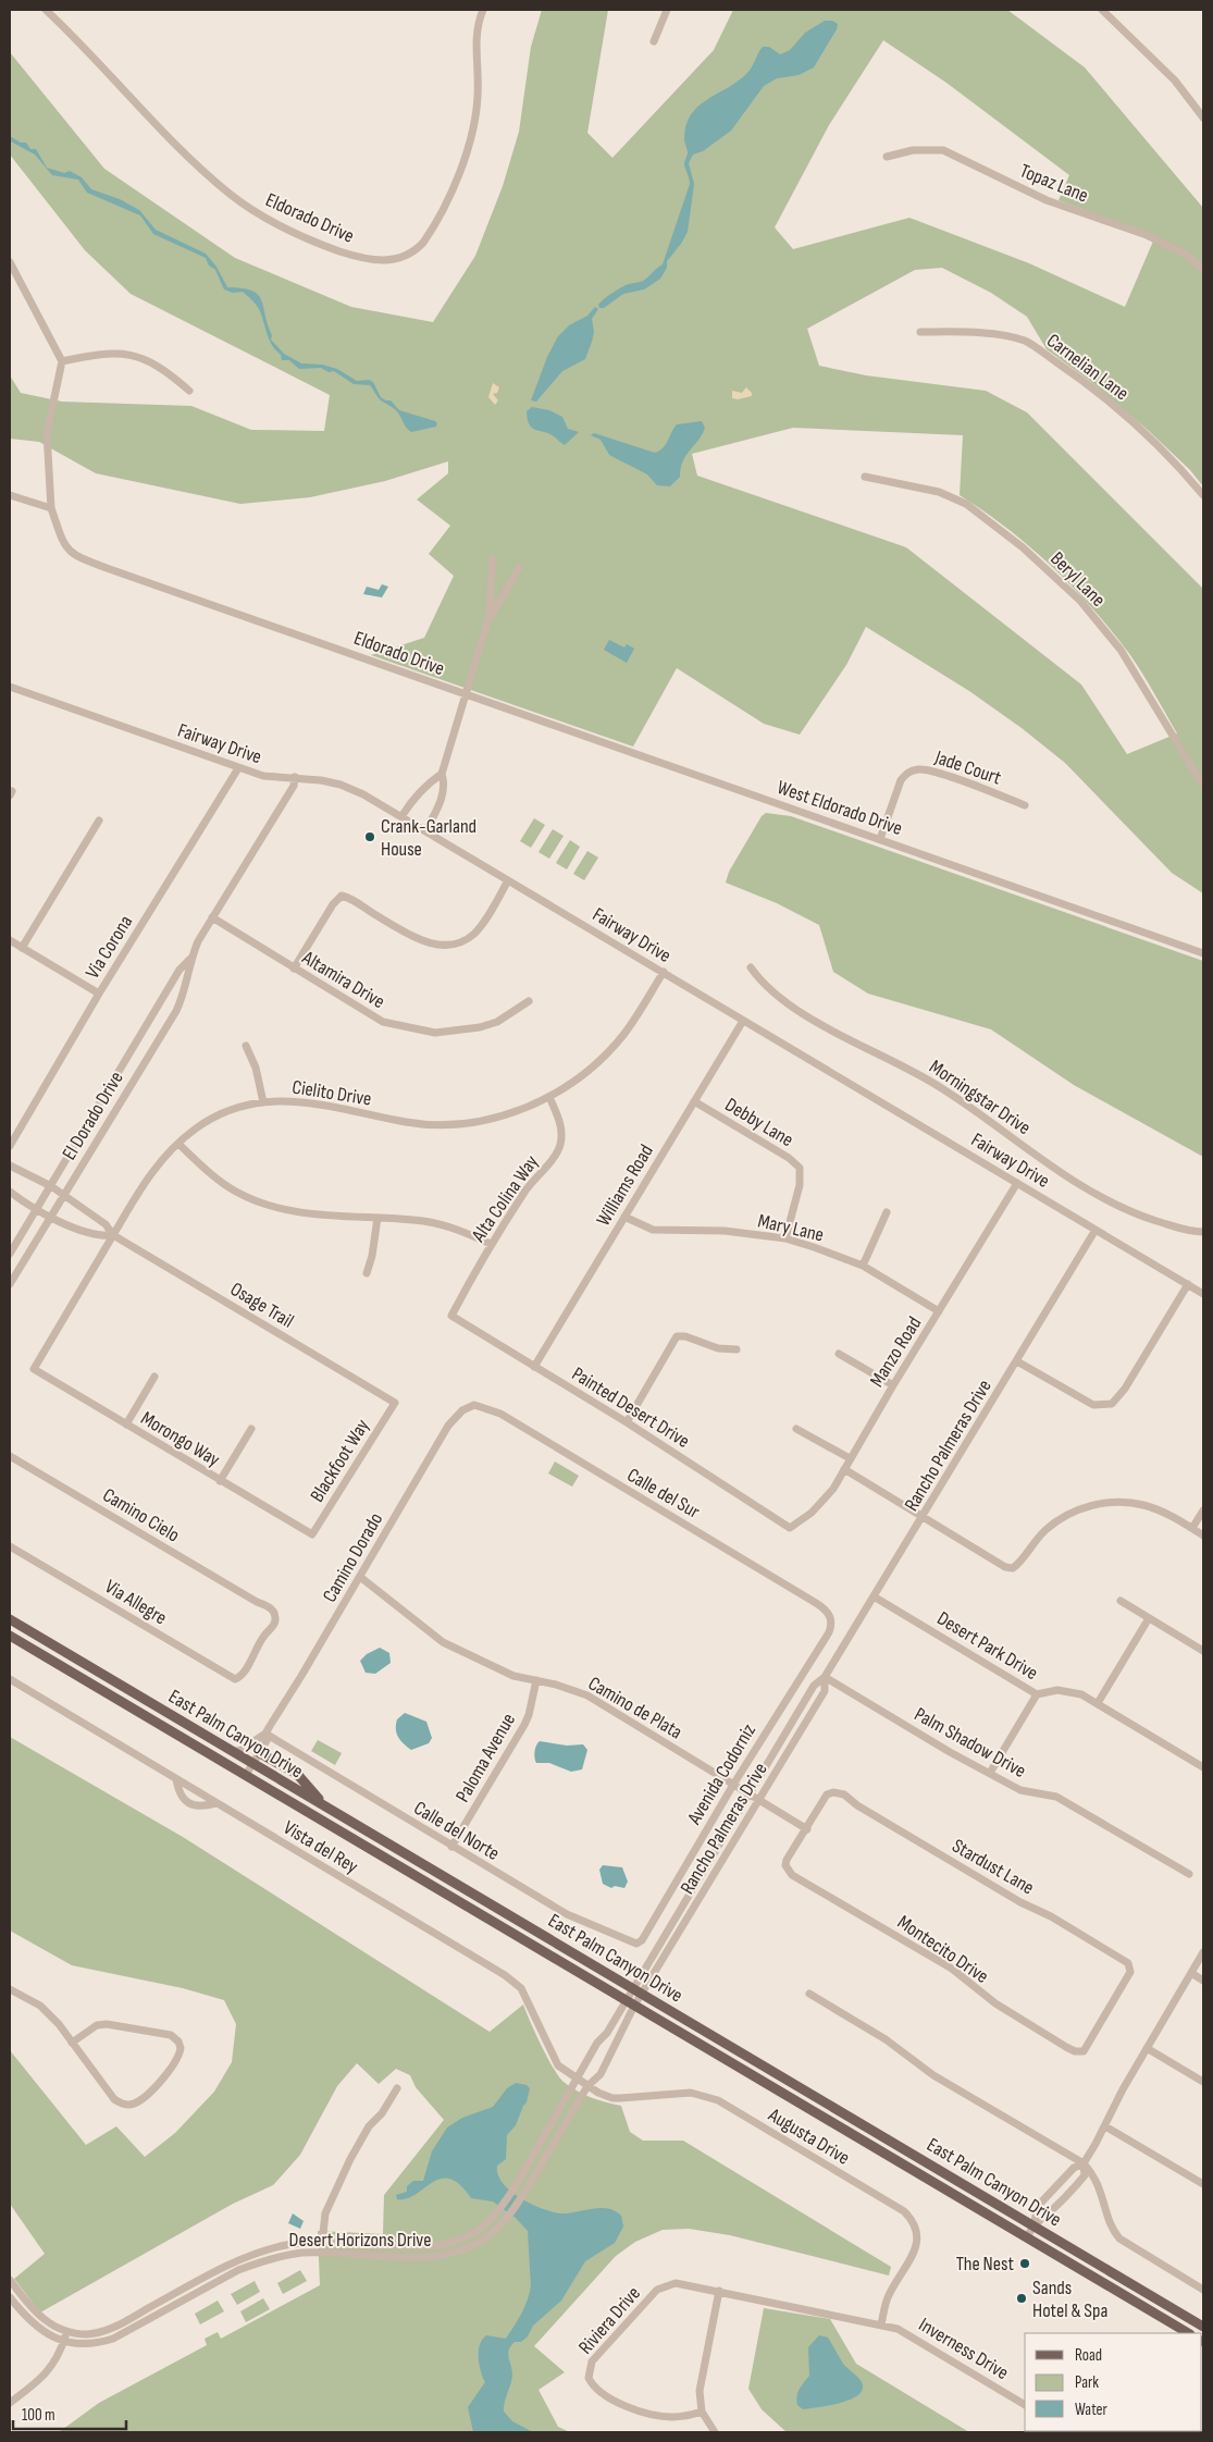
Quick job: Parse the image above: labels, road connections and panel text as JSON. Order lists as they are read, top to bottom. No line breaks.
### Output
{"streets":{"main road":["East Palm Canyon Drive"],"street":["Topaz Lane","Eldorado Drive","Carnelian Lane","Beryl Lane","Fairway Drive","Jade Court","West Eldorado Drive","Via Corona","Altamira Drive","Cielito Drive","Morningstar Drive","El Dorado Drive","Debby Lane","Williams Road","Alta Colina Way","Mary Lane","Osage Trail","Manzo Road","Painted Desert Drive","Morongo Way","Rancho Palmeras Drive","Blackfoot Way","Calle del Sur","Camino Cielo","Camino Dorado","Via Allegre","Desert Park Drive","Camino de Plata","Palm Shadow Drive","Paloma Avenue","Avenida Codorniz","Calle del Norte","Vista del Rey","Stardust Lane","Montecito Drive","Augusta Drive","Desert Horizons Drive","Riviera Drive","Inverness Drive"]},"crossings":[["Eldorado Drive","West Eldorado Drive"],["Fairway Drive","Via Corona"],["Fairway Drive","Cielito Drive"],["Fairway Drive","El Dorado Drive"],["Fairway Drive","Williams Road"],["Fairway Drive","Manzo Road"],["Fairway Drive","Rancho Palmeras Drive"],["Jade Court","West Eldorado Drive"],["Altamira Drive","El Dorado Drive"],["Cielito Drive","Alta Colina Way"],["Cielito Drive","Osage Trail"],["Cielito Drive","Morongo Way"],["El Dorado Drive","Osage Trail"],["Debby Lane","Williams Road"],["Debby Lane","Mary Lane"],["Williams Road","Mary Lane"],["Williams Road","Painted Desert Drive"],["Alta Colina Way","Painted Desert Drive"],["Mary Lane","Manzo Road"],["Osage Trail","Blackfoot Way"],["Manzo Road","Painted Desert Drive"],["Morongo Way","Blackfoot Way"],["Rancho Palmeras Drive","Desert Park Drive"],["Rancho Palmeras Drive","Camino de Plata"],["Rancho Palmeras Drive","East Palm Canyon Drive"],["Rancho Palmeras Drive","Palm Shadow Drive"],["Rancho Palmeras Drive","Desert Horizons Drive"],["Calle del Sur","Camino Dorado"],["Calle del Sur","Avenida Codorniz"],["Camino Cielo","Via Allegre"],["Camino Dorado","Camino de Plata"],["Camino Dorado","East Palm Canyon Drive"],["Camino Dorado","Calle del Norte"],["Camino de Plata","Paloma Avenue"],["Camino de Plata","Avenida Codorniz"],["Camino de Plata","Stardust Lane"],["Camino de Plata","Montecito Drive"],["East Palm Canyon Drive","Desert Horizons Drive"],["Paloma Avenue","Calle del Norte"],["Avenida Codorniz","Calle del Norte"],["Vista del Rey","Augusta Drive"],["Vista del Rey","Desert Horizons Drive"],["Stardust Lane","Montecito Drive"],["Augusta Drive","Desert Horizons Drive"],["Augusta Drive","Riviera Drive"],["Augusta Drive","Inverness Drive"],["Riviera Drive","Inverness Drive"]],"places":["Crank-Garland House","The Nest","Sands Hotel & Spa"],"legend":["Road","Park","Water"],"scale_bar":"100 m"}
